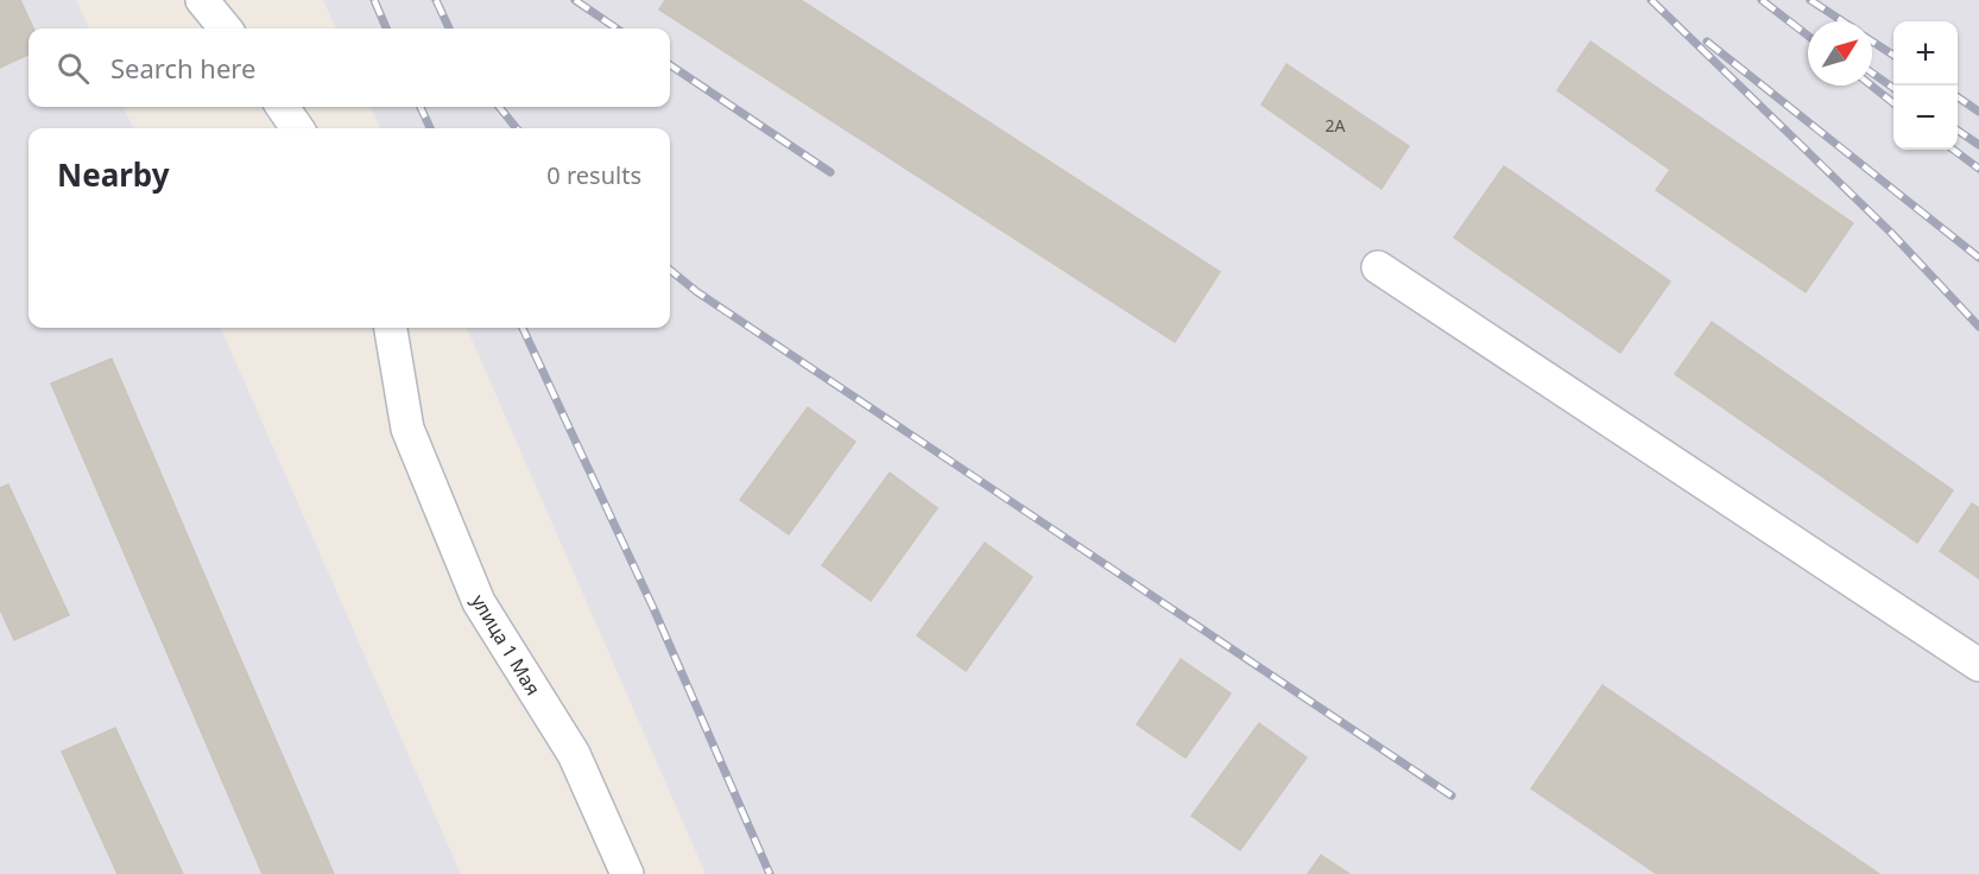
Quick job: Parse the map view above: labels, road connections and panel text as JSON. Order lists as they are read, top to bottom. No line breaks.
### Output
{"streets":{"street":["улица 1 Мая"]},"house_numbers":["2А"],"north":"top right","page":{"map_buttons":["+","−"],"search":"Search here","heading":["Nearby","0 results"]}}
